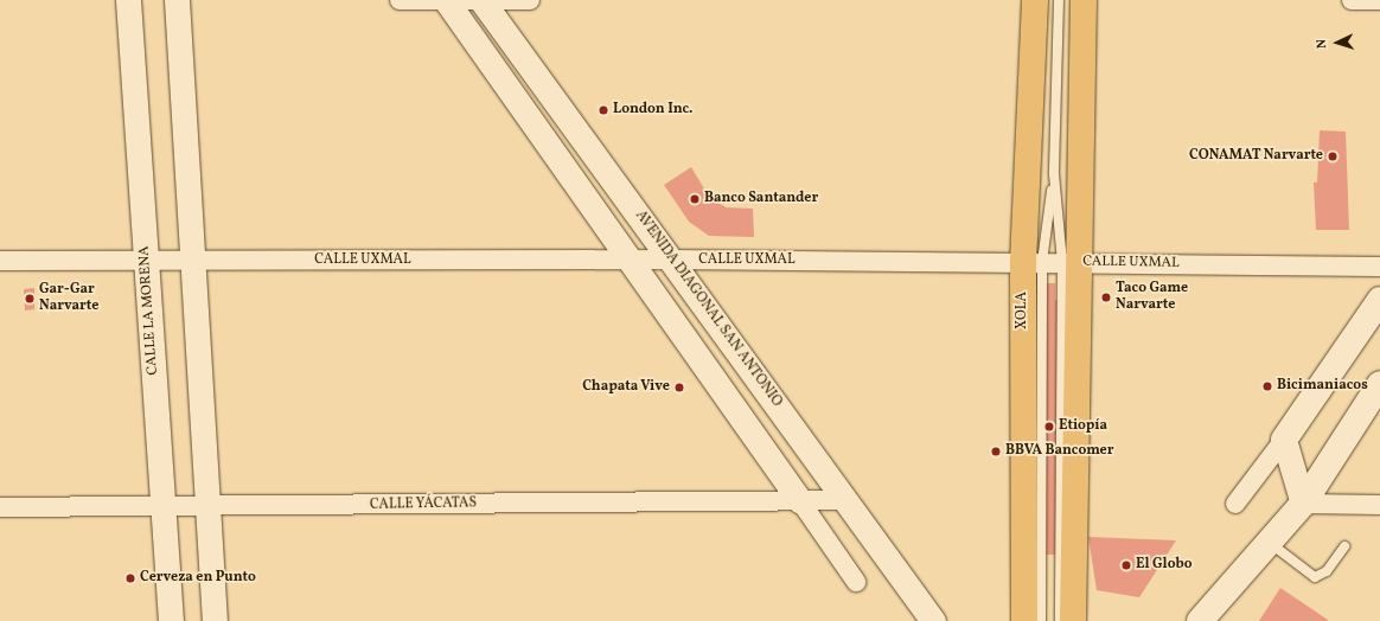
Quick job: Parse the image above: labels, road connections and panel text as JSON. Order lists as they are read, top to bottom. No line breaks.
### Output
{"streets":{"main road":["XOLA"],"street":["CALLE UXMAL","AVENIDA DIAGONAL SAN ANTONIO","CALLE LA MORENA","CALLE YÁCATAS"]},"crossings":[["CALLE UXMAL","AVENIDA DIAGONAL SAN ANTONIO"],["CALLE UXMAL","CALLE LA MORENA"],["CALLE UXMAL","XOLA"],["AVENIDA DIAGONAL SAN ANTONIO","CALLE YÁCATAS"],["CALLE LA MORENA","CALLE YÁCATAS"]],"places":["London Inc.","CONAMAT Narvarte","Banco Santander","Taco Game Narvarte","Gar-Gar Narvarte","Bicimaniacos","Chapata Vive","Etiopía","BBVA Bancomer","El Globo","Cerveza en Punto"],"north":"left"}
